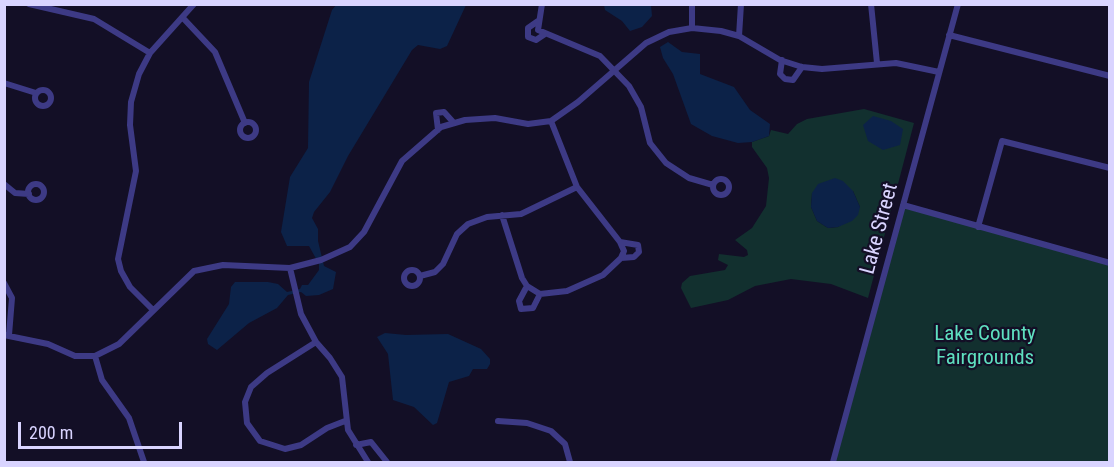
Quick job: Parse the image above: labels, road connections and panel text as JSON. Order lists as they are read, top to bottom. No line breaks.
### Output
{"streets":{"street":["Lake Street"]},"parks":["Lake County Fairgrounds"],"scale_bar":"200 m"}
